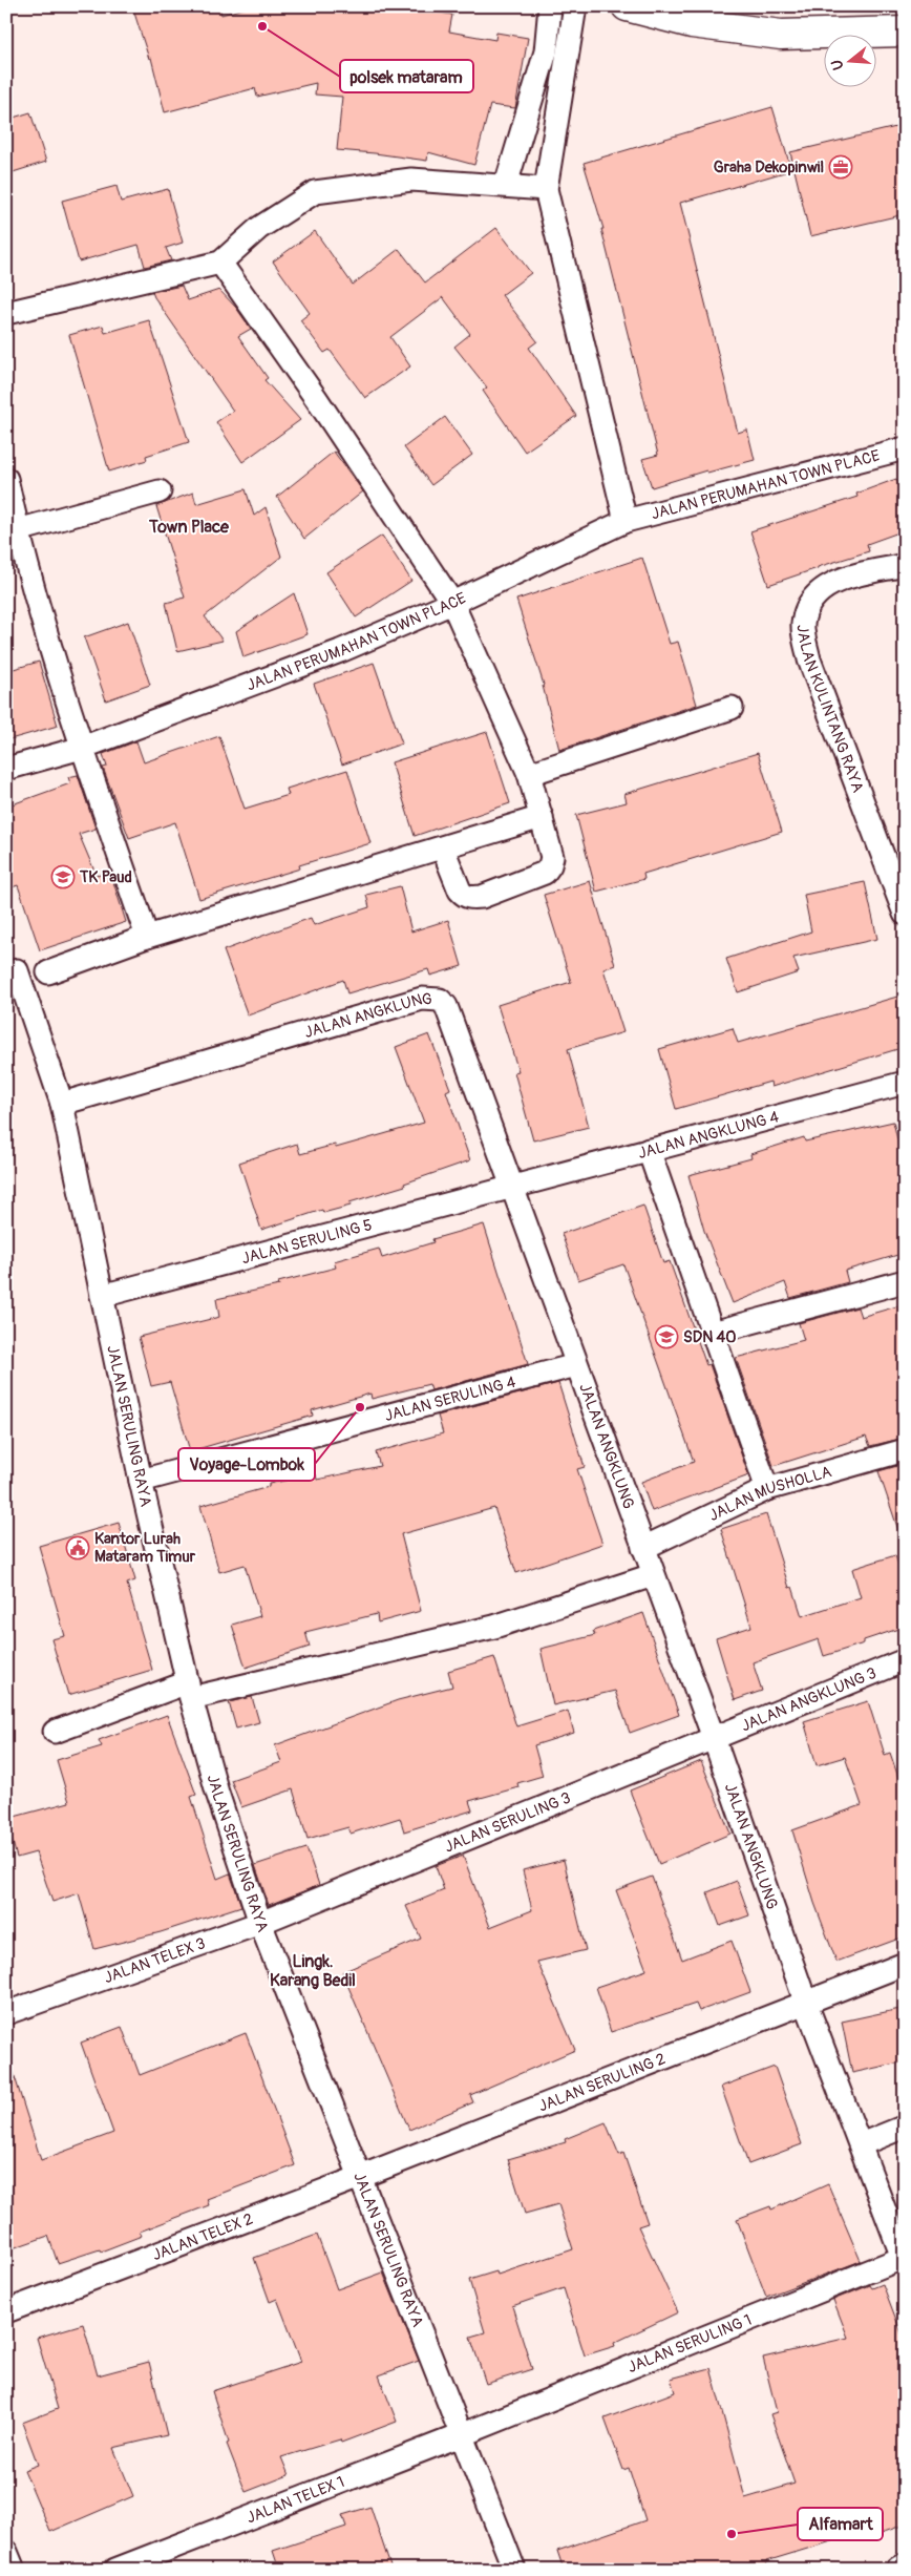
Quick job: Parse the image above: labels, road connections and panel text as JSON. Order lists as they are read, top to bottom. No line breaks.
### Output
{"streets":{"street":["JALAN PERUMAHAN TOWN PLACE","JALAN KULINTANG RAYA","JALAN ANGKLUNG","JALAN ANGKLUNG 4","JALAN SERULING 5","JALAN SERULING 4","JALAN SERULING RAYA","JALAN MUSHOLLA","JALAN ANGKLUNG 3","JALAN SERULING 3","JALAN TELEX 3","JALAN SERULING 2","JALAN TELEX 2","JALAN SERULING 1","JALAN TELEX 1"]},"crossings":[["JALAN ANGKLUNG","JALAN ANGKLUNG 4"],["JALAN ANGKLUNG","JALAN SERULING 5"],["JALAN ANGKLUNG","JALAN SERULING 4"],["JALAN ANGKLUNG","JALAN SERULING RAYA"],["JALAN ANGKLUNG","JALAN MUSHOLLA"],["JALAN ANGKLUNG","JALAN ANGKLUNG 3"],["JALAN ANGKLUNG","JALAN SERULING 3"],["JALAN ANGKLUNG","JALAN SERULING 2"],["JALAN ANGKLUNG","JALAN SERULING 1"],["JALAN ANGKLUNG 4","JALAN SERULING 5"],["JALAN SERULING 5","JALAN SERULING RAYA"],["JALAN SERULING 4","JALAN SERULING RAYA"],["JALAN SERULING RAYA","JALAN TELEX 3"],["JALAN SERULING RAYA","JALAN TELEX 2"],["JALAN SERULING RAYA","JALAN SERULING 1"],["JALAN SERULING RAYA","JALAN TELEX 1"],["JALAN ANGKLUNG 3","JALAN SERULING 3"],["JALAN SERULING 3","JALAN TELEX 3"],["JALAN SERULING 2","JALAN TELEX 2"],["JALAN SERULING 1","JALAN TELEX 1"]],"districts":["Town Place","Lingk. Karang Bedil"],"places":{"other":["polsek mataram","Voyage-Lombok","Alfamart"],"office":["Graha Dekopinwil"],"school or university":["TK Paud","SDN 40"],"public building":["Kantor Lurah Mataram Timur"]},"north":"left"}
